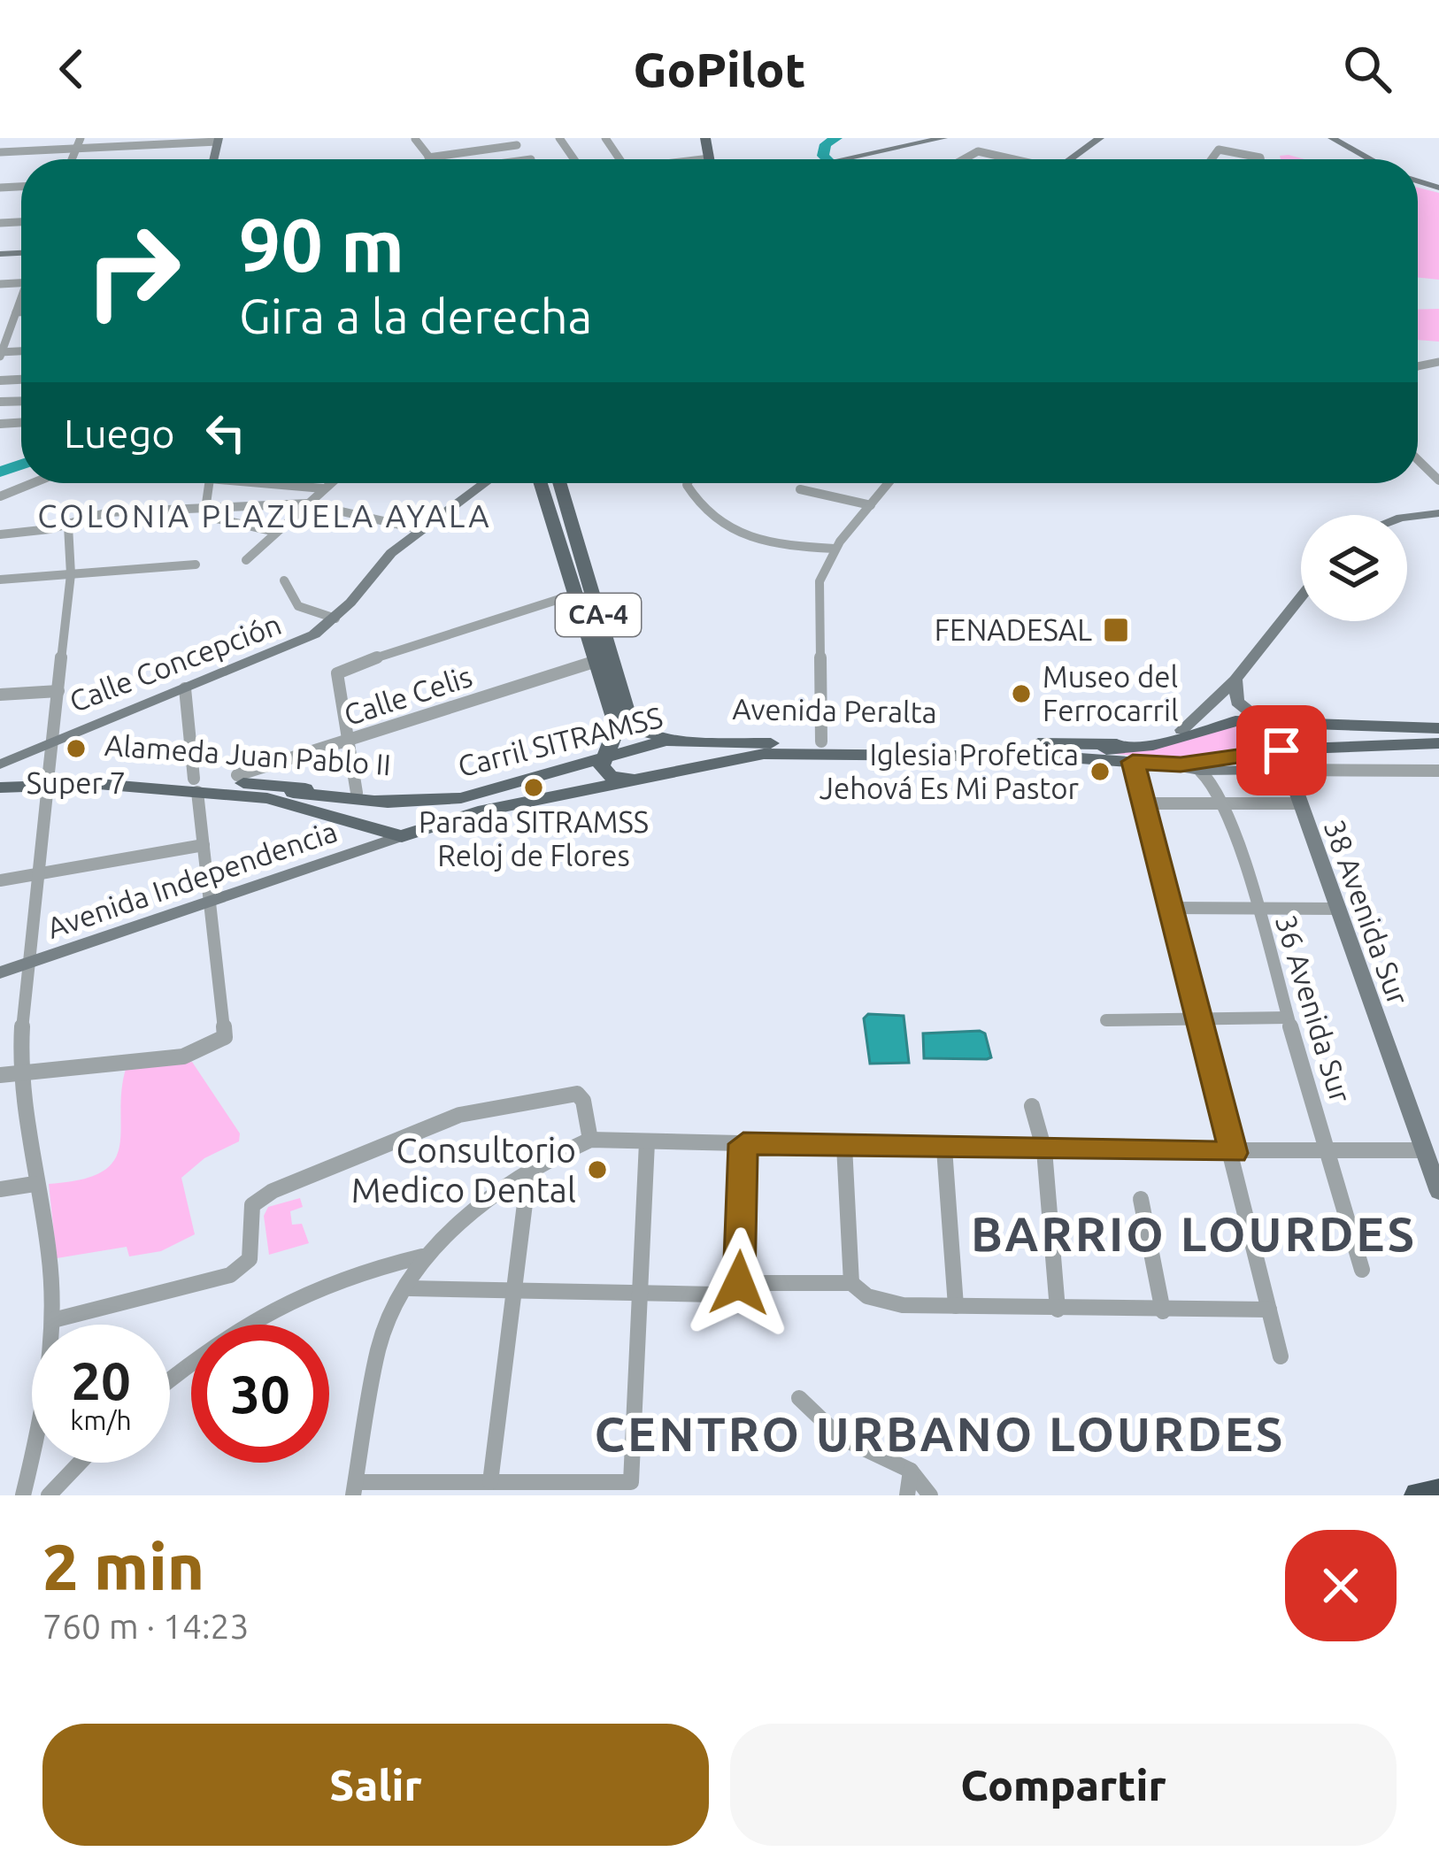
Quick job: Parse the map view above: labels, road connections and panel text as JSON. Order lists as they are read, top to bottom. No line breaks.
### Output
{"streets":{"main road":["CA-4","Calle Concepción","Avenida Peralta","Carril SITRAMSS","Alameda Juan Pablo II","Avenida Independencia","38 Avenida Sur"],"street":["Calle Celis","36 Avenida Sur"]},"crossings":[["CA-4","Calle Celis"],["CA-4","Avenida Peralta"],["CA-4","Carril SITRAMSS"],["Avenida Peralta","Carril SITRAMSS"],["Avenida Peralta","Alameda Juan Pablo II"],["Avenida Peralta","Avenida Independencia"],["Avenida Peralta","38 Avenida Sur"],["Avenida Peralta","36 Avenida Sur"],["Carril SITRAMSS","Alameda Juan Pablo II"],["Alameda Juan Pablo II","Avenida Independencia"]],"districts":["COLONIA PLAZUELA AYALA","BARRIO LOURDES","CENTRO URBANO LOURDES"],"places":{"transit":["FENADESAL"],"other":["Museo del Ferrocarril","Super 7","Iglesia Profetica Jehová Es Mi Pastor","Parada SITRAMSS Reloj de Flores","Consultorio Medico Dental"]},"page":{"header":"GoPilot","turn":["90 m","Gira a la derecha"],"then":"Luego","speed":"20 km/h","limit":"30","heading":["2 min","760 m · 14:23"],"buttons":["Salir","Compartir"]}}
